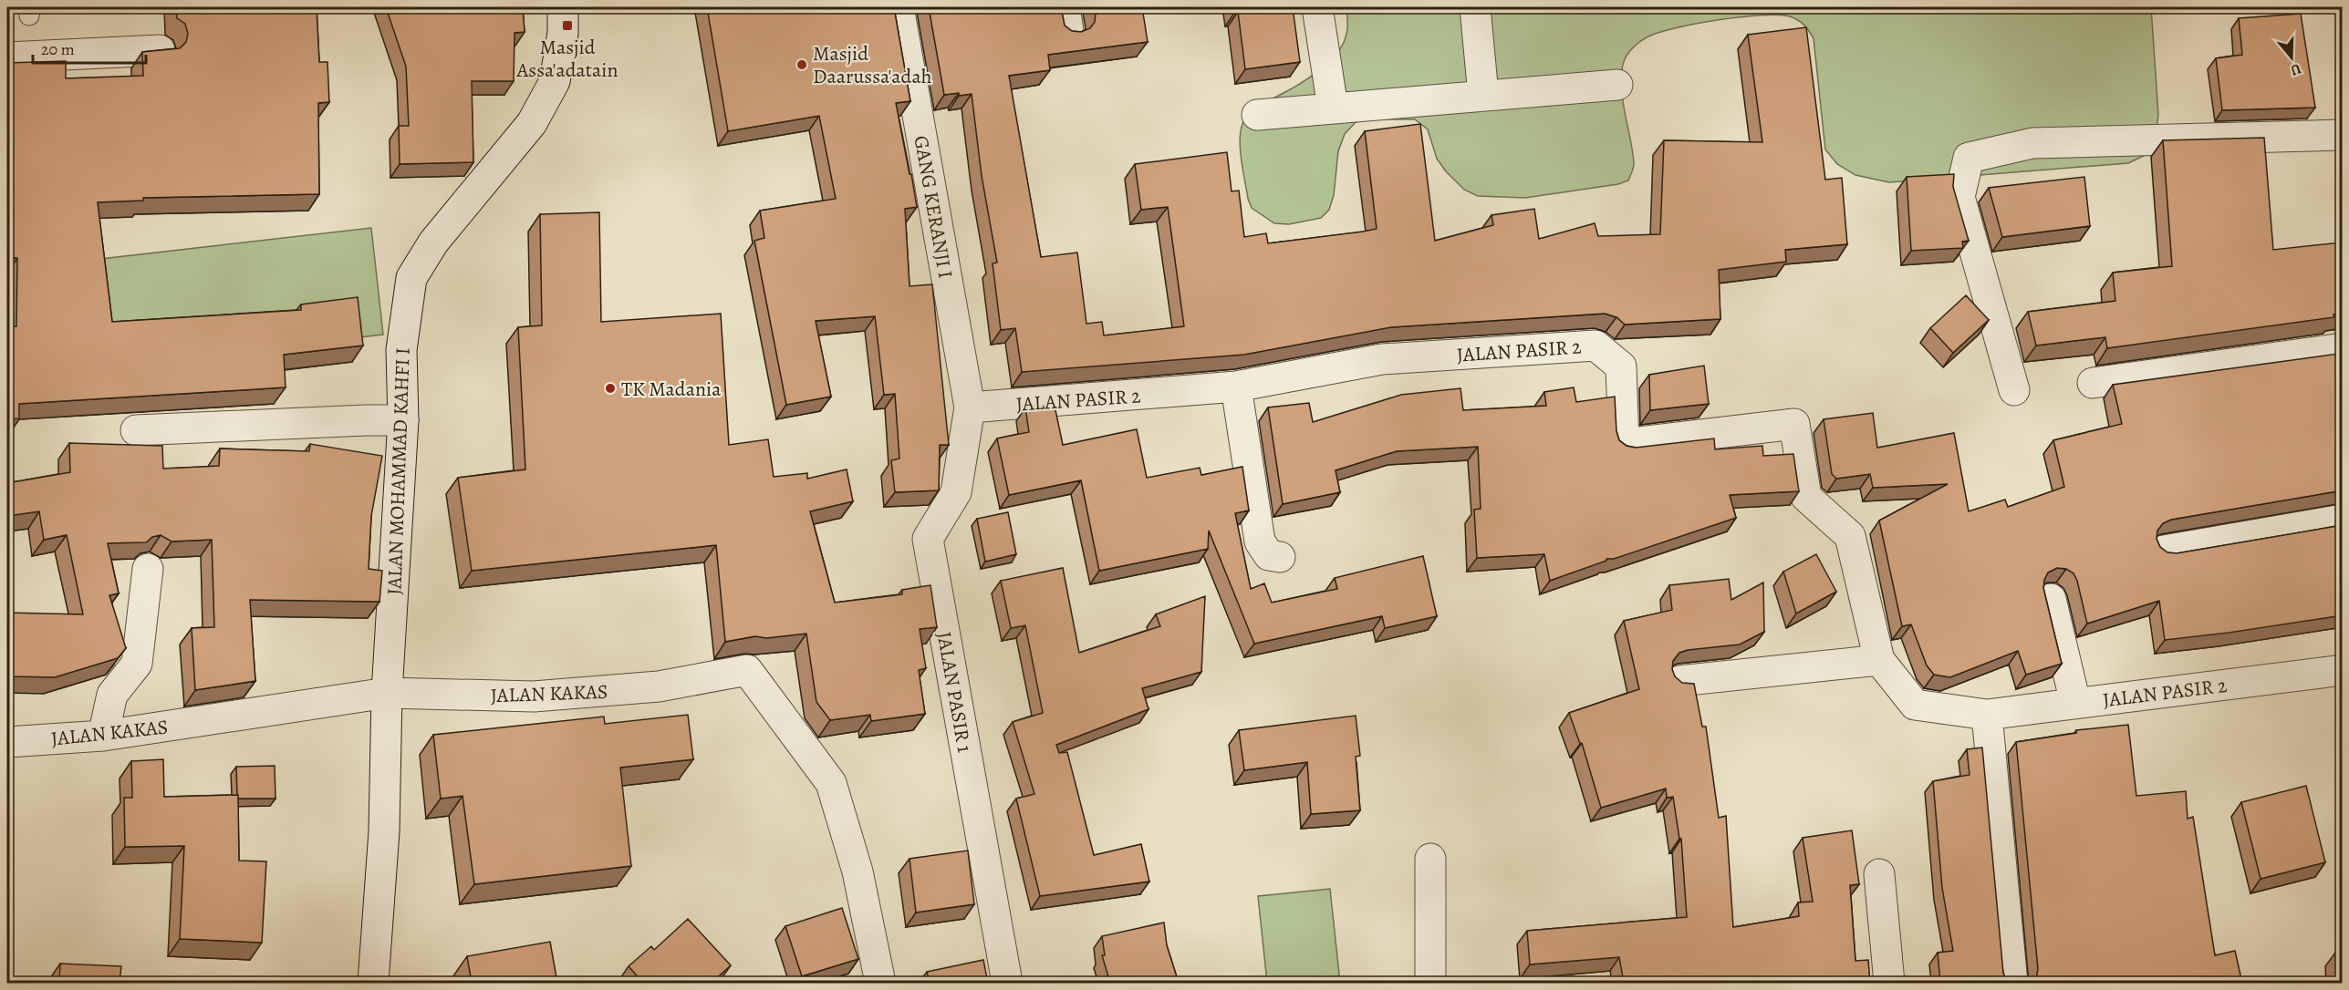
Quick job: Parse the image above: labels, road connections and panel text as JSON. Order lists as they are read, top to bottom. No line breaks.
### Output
{"streets":{"street":["GANG KERANJI I","JALAN PASIR 2","JALAN MOHAMMAD KAHFI I","JALAN PASIR 1","JALAN KAKAS"]},"crossings":[["GANG KERANJI I","JALAN PASIR 2"],["GANG KERANJI I","JALAN PASIR 1"],["JALAN PASIR 2","JALAN PASIR 1"],["JALAN MOHAMMAD KAHFI I","JALAN KAKAS"]],"places":{"transit":["Masjid Assa'adatain"],"other":["Masjid Daarussa'adah","TK Madania"]},"scale_bar":"20 m","north":"bottom"}
